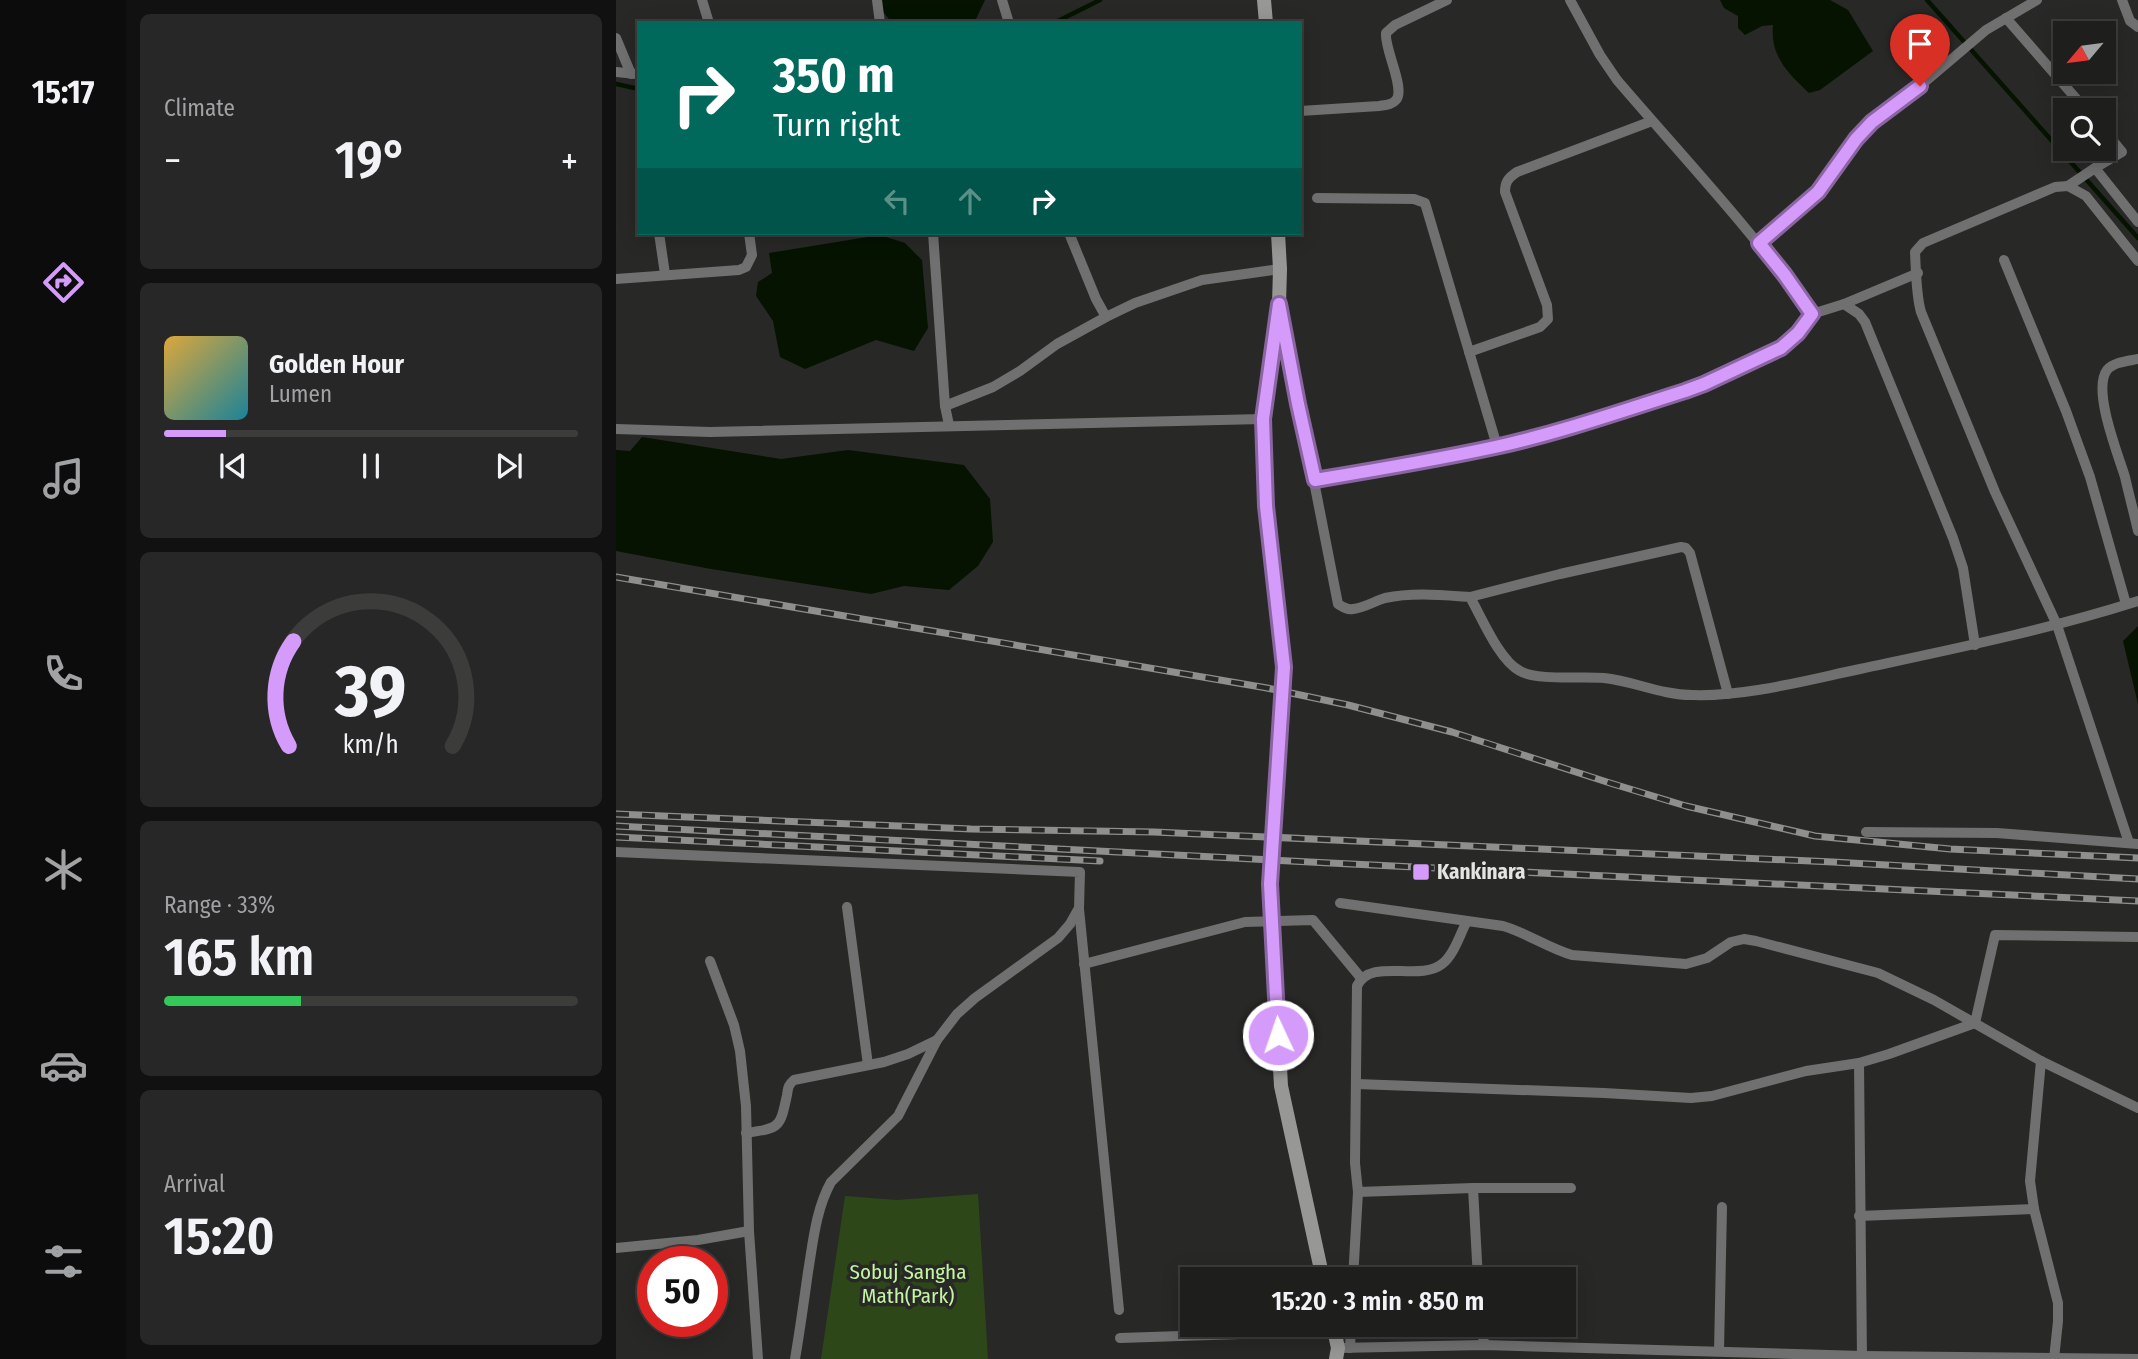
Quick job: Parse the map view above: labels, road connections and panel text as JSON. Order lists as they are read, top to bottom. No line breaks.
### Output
{"parks":["Sobuj Sangha Math(Park)"],"places":{"transit":["Kankinara"]},"north":"bottom left","page":{"tabs":"15:17","tile":["Climate",["Range · 33%","165 km"],["Arrival","15:20"]],"turn":["350 m","Turn right"],"heat":["−","19°","+"],"song":["Golden Hour","Lumen"],"limit":"50","trip":"15:20 · 3 min · 850 m","gauge":["39","km/h"]}}
